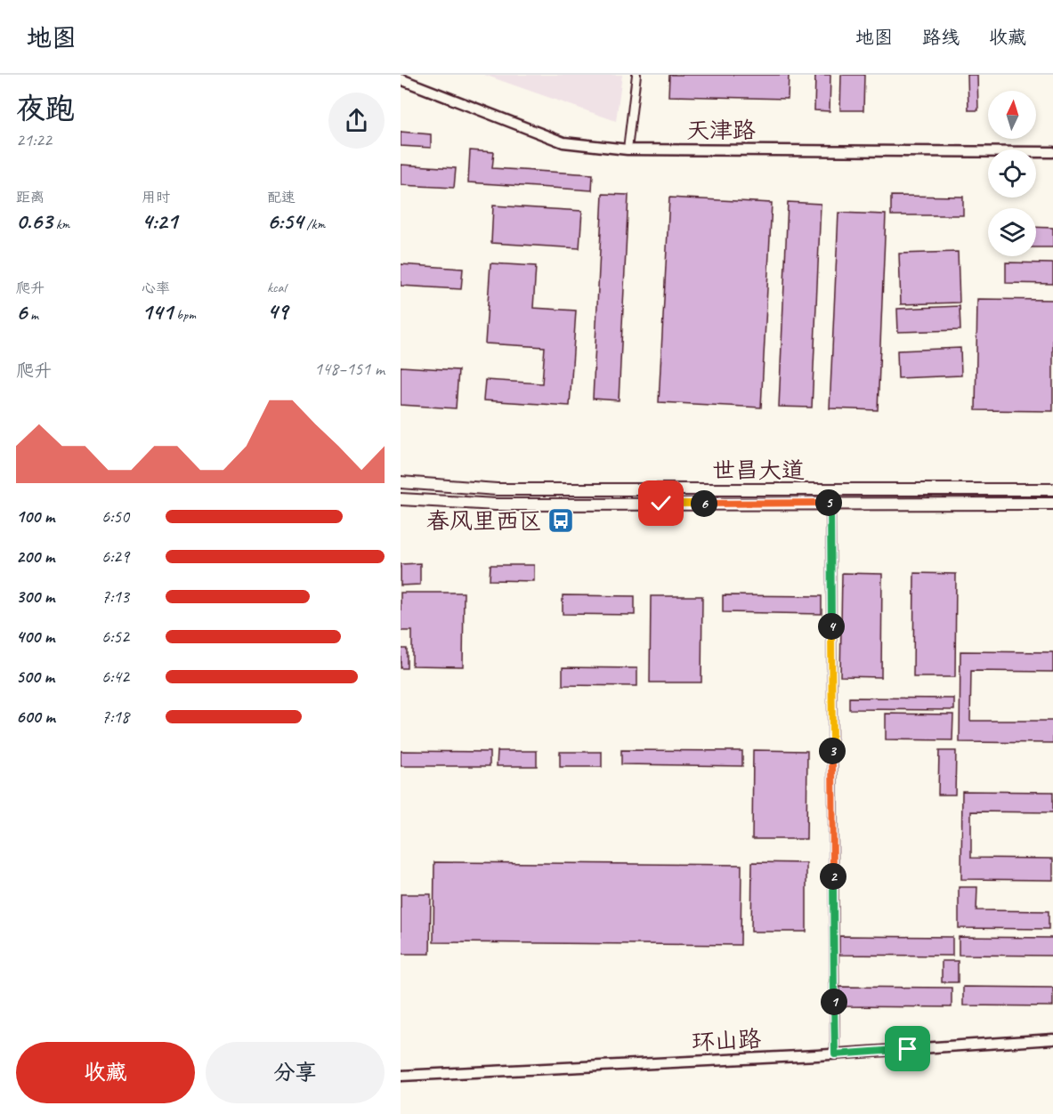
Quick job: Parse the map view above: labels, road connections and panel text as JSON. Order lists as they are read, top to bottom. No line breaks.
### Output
{"streets":{"main road":["天津路","世昌大道","环山路"]},"places":{"bus stop":["春风里西区"]},"north":"top","page":{"header":"地图","nav":["地图","路线","收藏"],"heading":["夜跑","21:22"],"stats":[["距离","0.63 km"],["用时","4:21"],["配速","6:54 /km"],["爬升","6 m"],["心率","141 bpm"],["kcal","49"]],"chart":["爬升","148–151 m"],"pins":["5","6","4","3","2","1"],"list":[{"name":"100 m","note":"6:50"},{"name":"200 m","note":"6:29"},{"name":"300 m","note":"7:13"},{"name":"400 m","note":"6:52"},{"name":"500 m","note":"6:42"},{"name":"600 m","note":"7:18"}],"buttons":["收藏","分享"]}}
